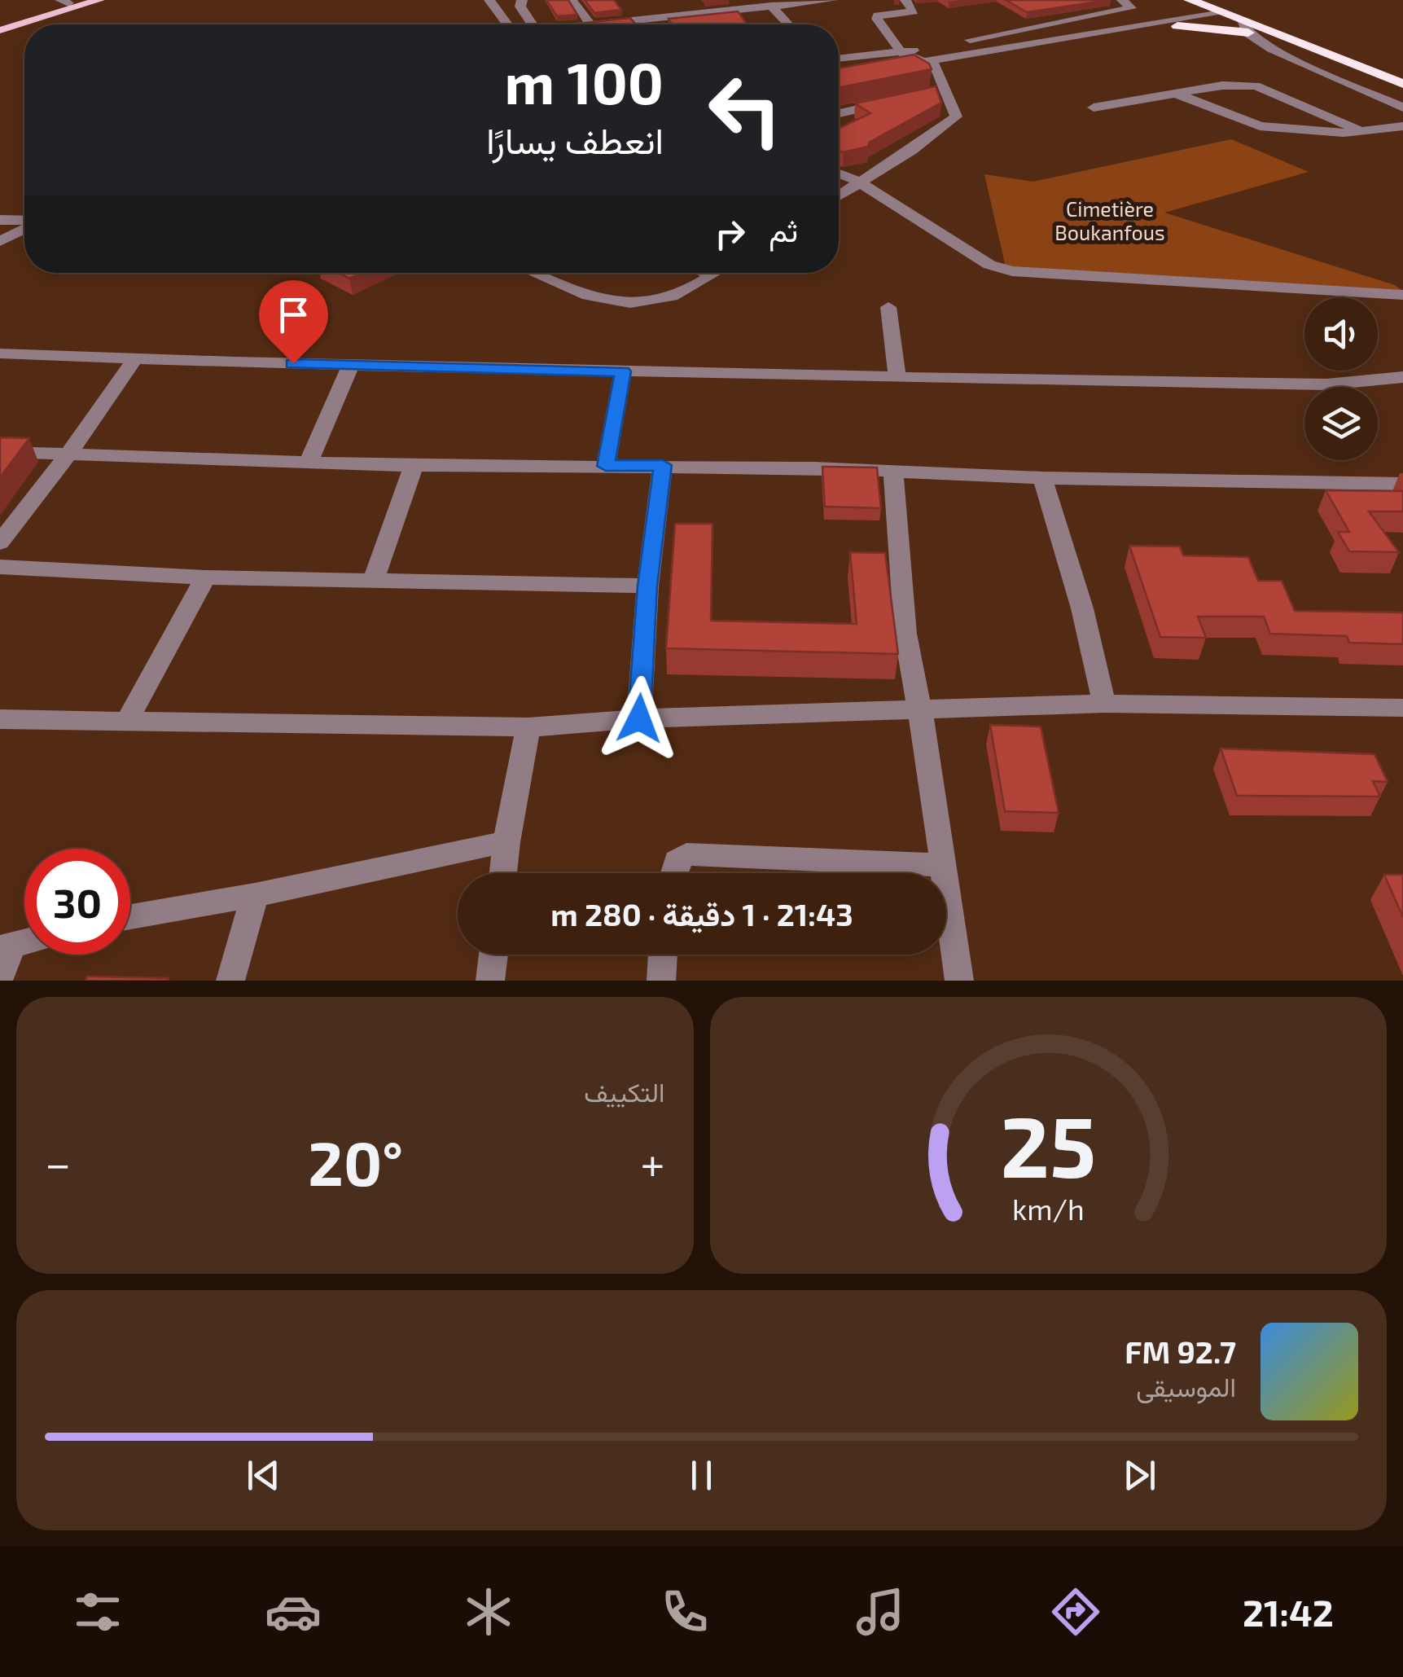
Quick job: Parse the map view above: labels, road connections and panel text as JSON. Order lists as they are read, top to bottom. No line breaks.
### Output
{"parks":["Cimetière Boukanfous"],"page":{"turn":["100 m","انعطف يسارًا"],"then":"ثم","limit":"30","trip":"21:43 · 1 دقيقة · 280 m","tile":"التكييف","heat":["−","20°","+"],"song":["92.7 FM","الموسيقى"],"tabs":"21:42","gauge":["25","km/h"]}}
